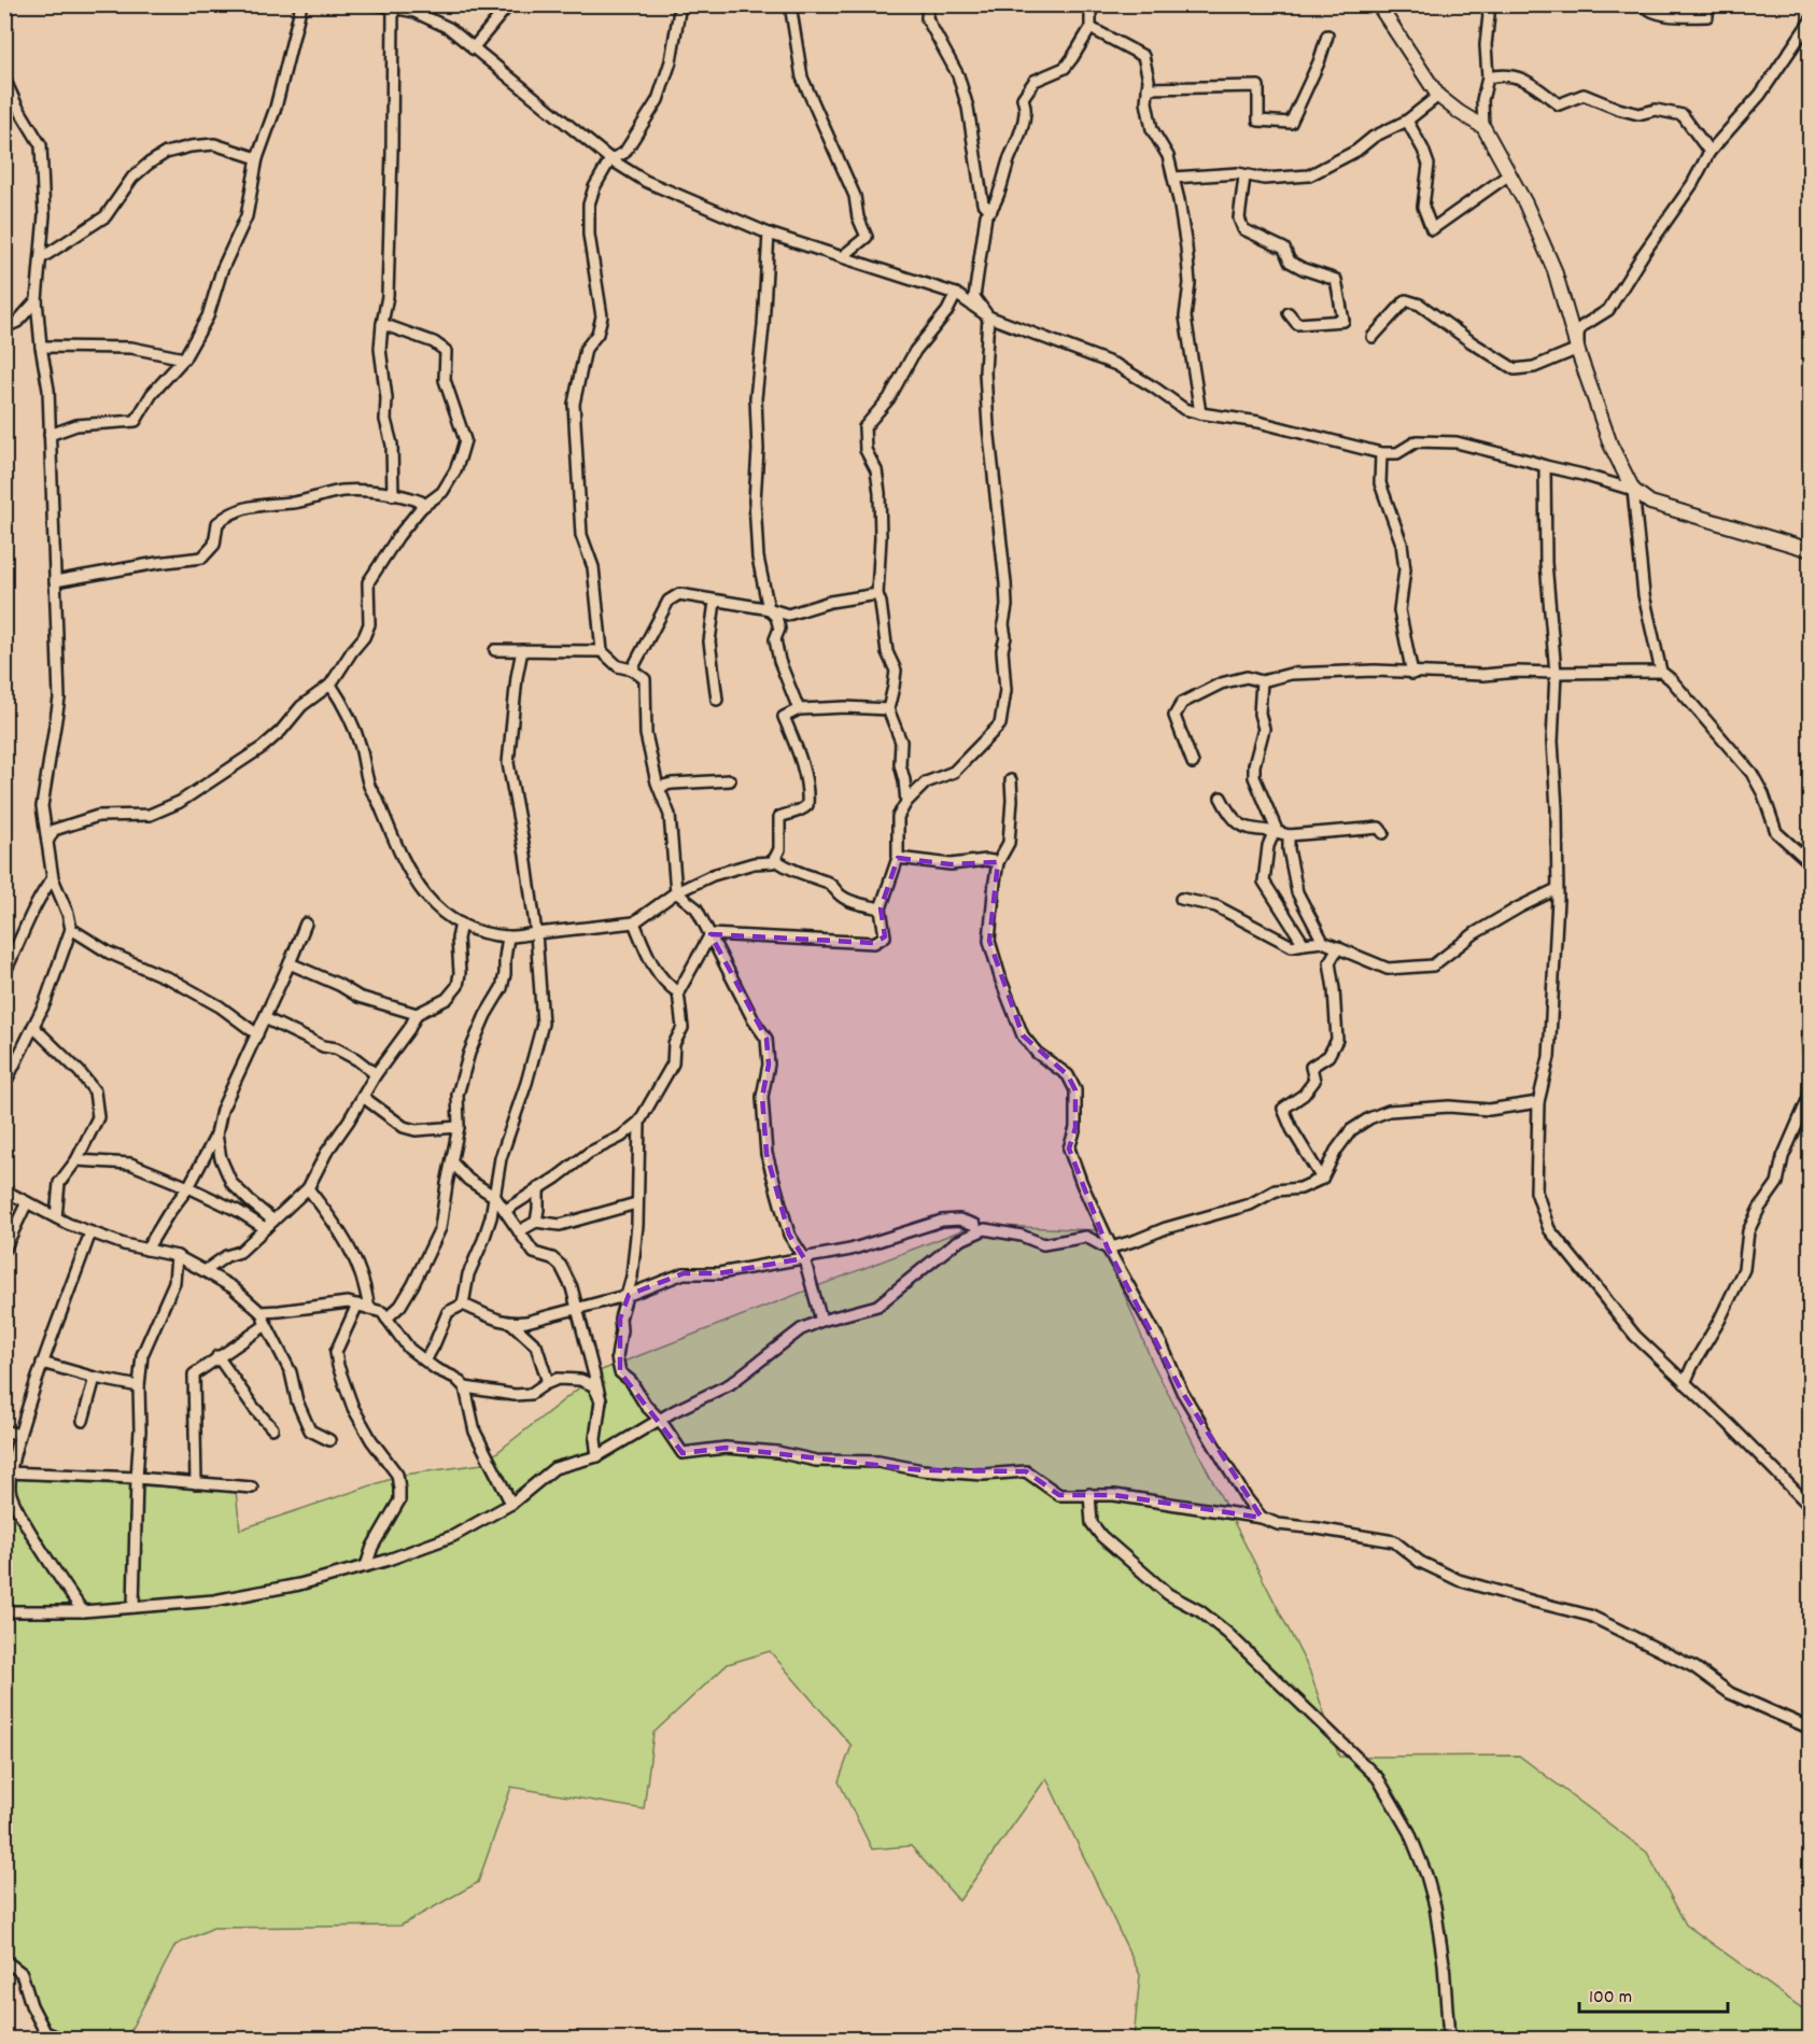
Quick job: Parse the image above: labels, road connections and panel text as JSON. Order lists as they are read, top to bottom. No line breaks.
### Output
{"scale_bar":"100 m"}
